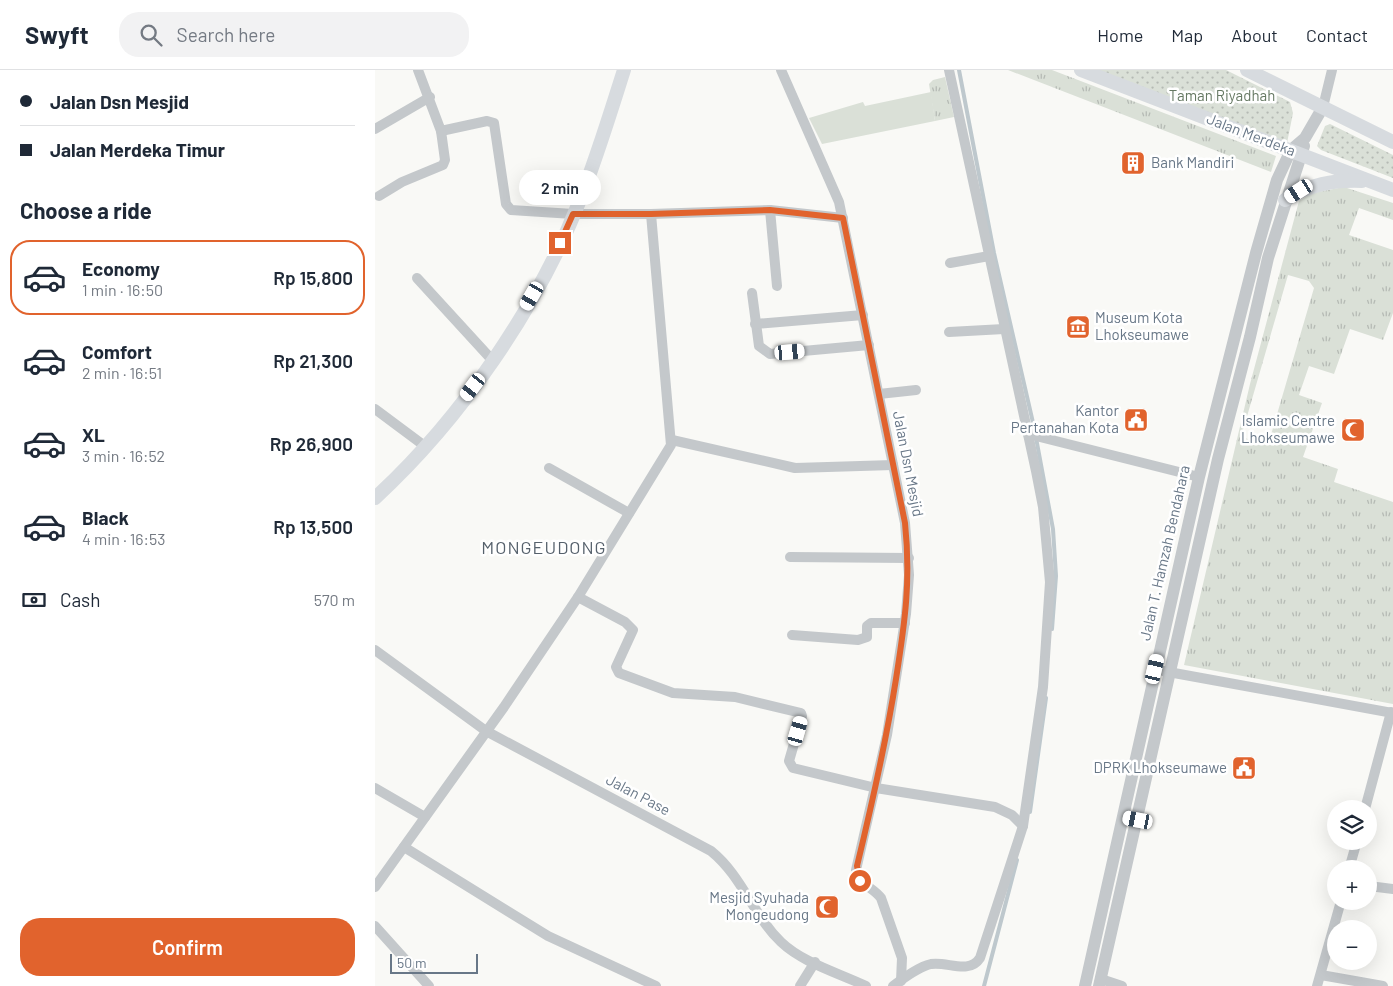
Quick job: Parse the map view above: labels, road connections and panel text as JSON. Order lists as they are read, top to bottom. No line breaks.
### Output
{"streets":{"main road":["Jalan Merdeka"],"street":["Jalan Dsn Mesjid","Jalan T. Hamzah Bendahara","Jalan Pase"]},"crossings":[["Jalan Merdeka","Jalan T. Hamzah Bendahara"]],"districts":["MONGEUDONG"],"parks":["Taman Riyadhah"],"places":{"building":["Bank Mandiri"],"museum":["Museum Kota Lhokseumawe"],"public building":["Kantor Pertanahan Kota","DPRK Lhokseumawe"],"mosque":["Islamic Centre Lhokseumawe","Mesjid Syuhada Mongeudong"]},"scale_bar":"50 m","page":{"header":"Swyft","search":"Search here","nav":["Home","Map","About","Contact"],"banner":["Jalan Dsn Mesjid","Jalan Merdeka Timur"],"bubble":"2 min","heading":"Choose a ride","list":[{"name":"Economy","note":"1 min · 16:50","value":"Rp 15,800"},{"name":"Comfort","note":"2 min · 16:51","value":"Rp 21,300"},{"name":"XL","note":"3 min · 16:52","value":"Rp 26,900"},{"name":"Black","note":"4 min · 16:53","value":"Rp 13,500"}],"pay":["Cash","570 m"],"map_buttons":["+","−"],"buttons":"Confirm","scale":"50 m"}}
